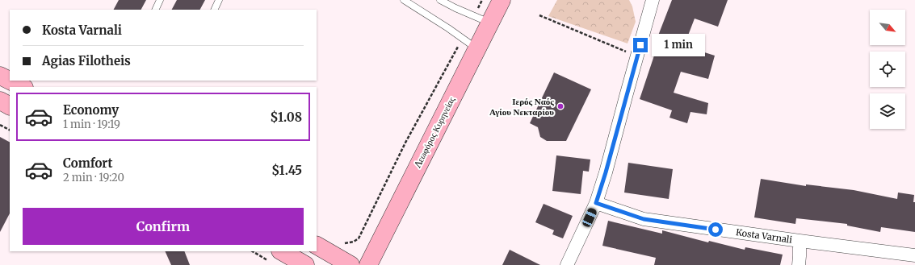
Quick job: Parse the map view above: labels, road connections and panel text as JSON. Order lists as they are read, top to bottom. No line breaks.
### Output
{"streets":{"main road":["Λεωφόρος Κυρηνείας"],"street":["Kosta Varnali"]},"places":["Ιερός Ναός Αγίου Νεκταρίου"],"north":"bottom right","page":{"banner":["Kosta Varnali","Agias Filotheis"],"bubble":"1 min","list":[{"name":"Economy","note":"1 min · 19:19","value":"$1.08"},{"name":"Comfort","note":"2 min · 19:20","value":"$1.45"}],"buttons":"Confirm"}}
